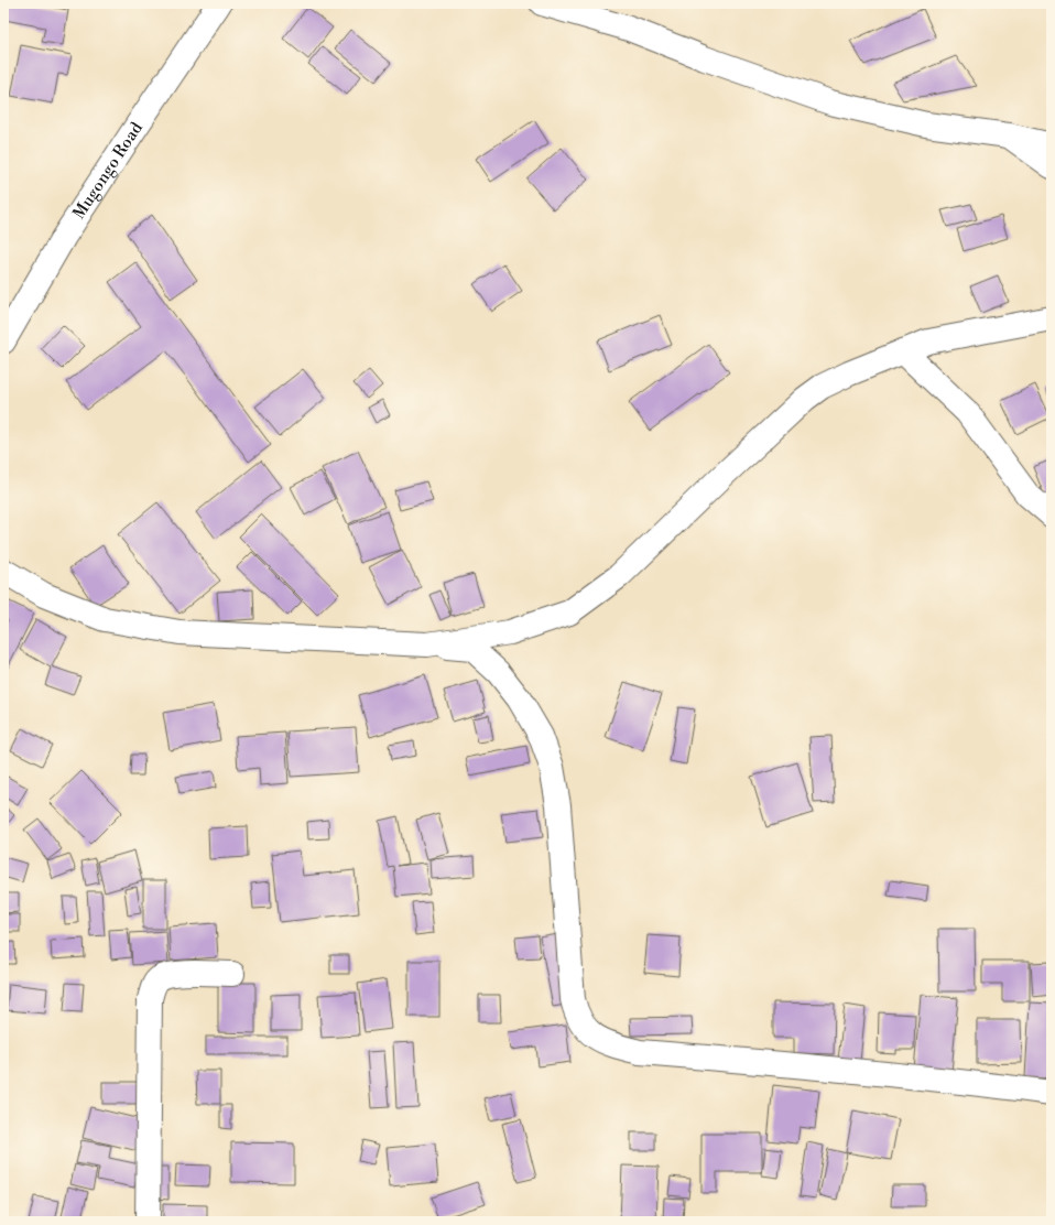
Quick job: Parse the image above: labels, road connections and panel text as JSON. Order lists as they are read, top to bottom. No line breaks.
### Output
{"streets":{"street":["Mugongo Road"]}}
